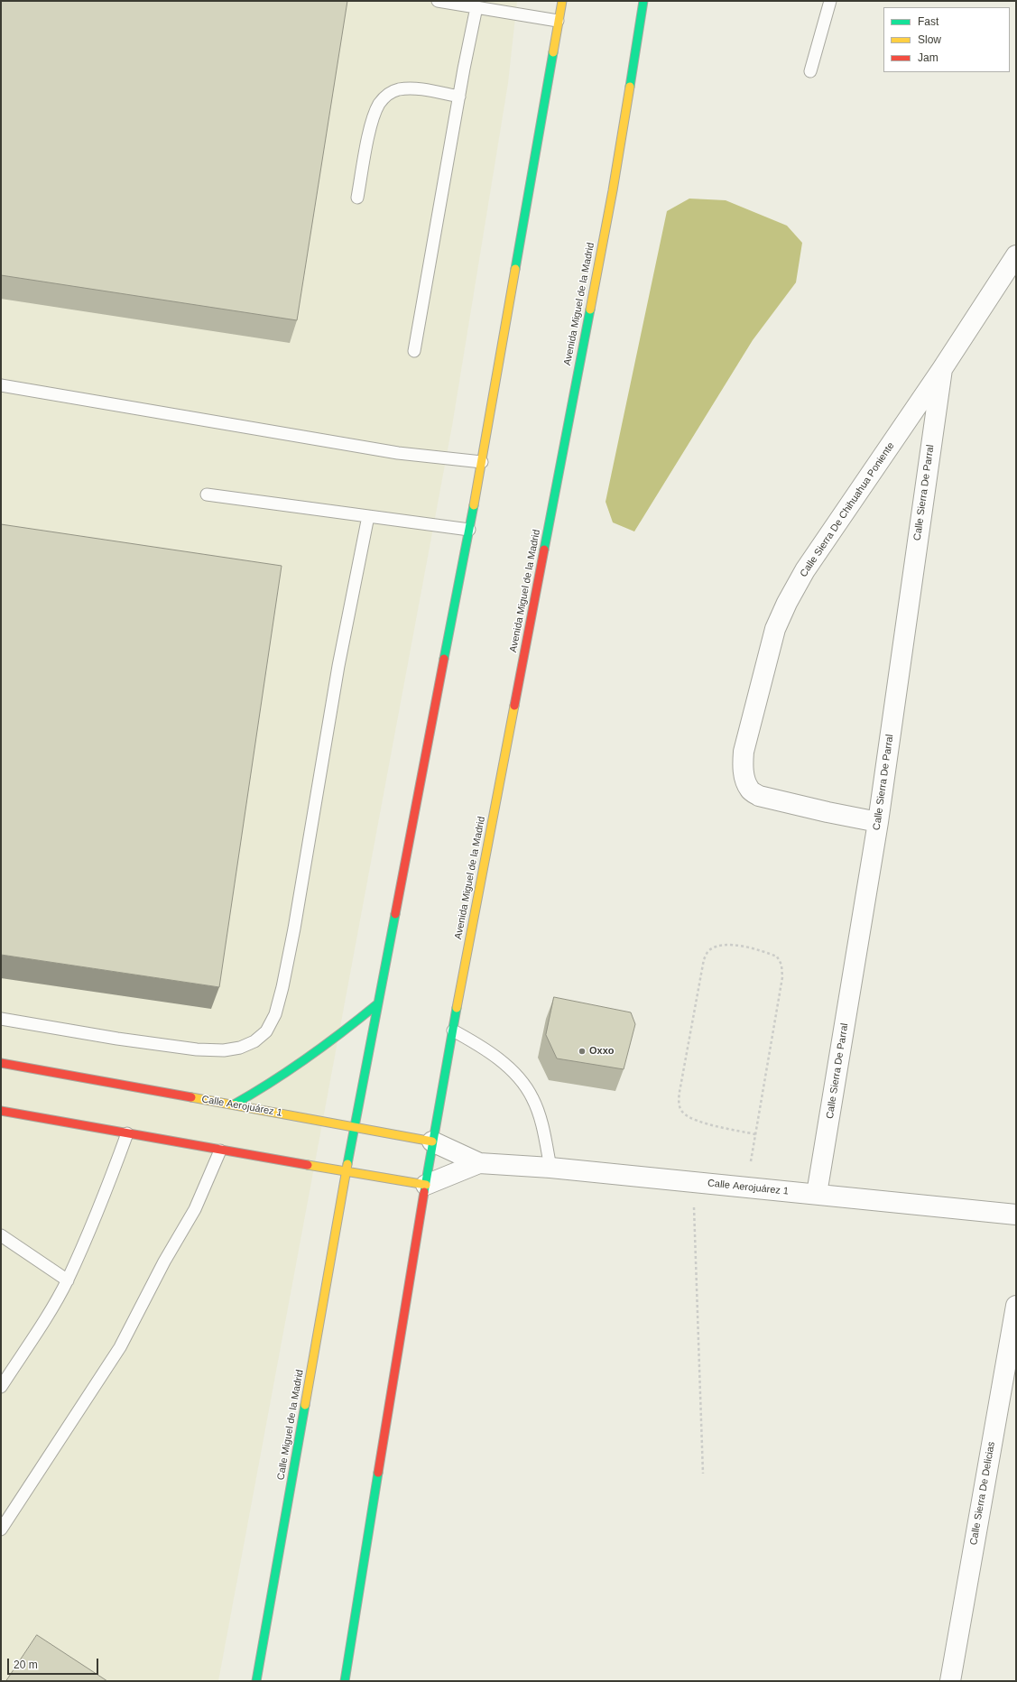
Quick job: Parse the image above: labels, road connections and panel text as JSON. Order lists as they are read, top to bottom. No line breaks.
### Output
{"streets":{"main road":["Avenida Miguel de la Madrid","Calle Aerojuárez 1","Calle Miguel de la Madrid"],"street":["Calle Sierra De Parral","Calle Sierra De Chihuahua Poniente","Calle Sierra De Delicias"]},"crossings":[["Avenida Miguel de la Madrid","Calle Aerojuárez 1"],["Calle Sierra De Parral","Calle Sierra De Chihuahua Poniente"],["Calle Sierra De Parral","Calle Aerojuárez 1"]],"places":["Oxxo"],"legend":["Fast","Slow","Jam"],"scale_bar":"20 m"}
